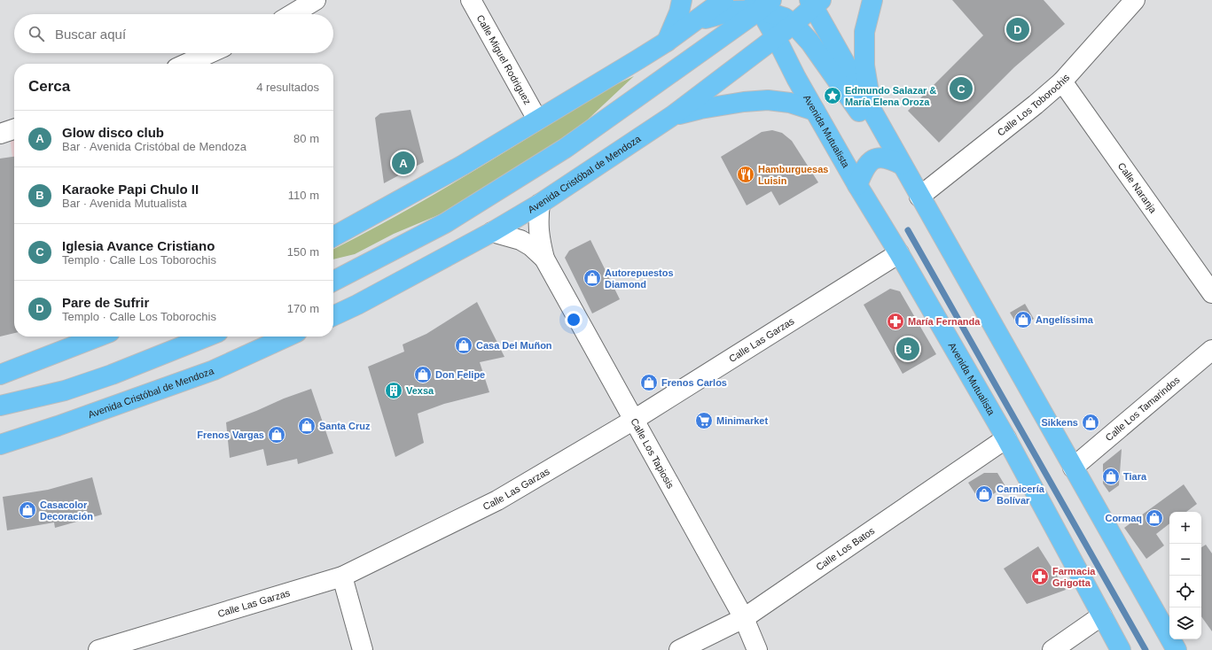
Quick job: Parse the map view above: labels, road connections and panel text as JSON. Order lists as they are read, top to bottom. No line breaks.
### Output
{"streets":{"main road":["Avenida Mutualista","Avenida Cristóbal de Mendoza"],"street":["Calle Miguel Rodriguez","Calle Los Toborochis","Calle Naranja","Calle Las Garzas","Calle Los Tamarindos","Calle Los Tapiosis","Calle Los Batos"]},"crossings":[["Calle Los Toborochis","Calle Naranja"],["Avenida Mutualista","Avenida Cristóbal de Mendoza"],["Avenida Mutualista","Calle Las Garzas"],["Avenida Mutualista","Calle Los Batos"],["Avenida Cristóbal de Mendoza","Calle Los Tapiosis"],["Calle Las Garzas","Calle Los Tapiosis"],["Calle Los Tapiosis","Calle Los Batos"]],"places":{"place":["Edmundo Salazar & María Elena Oroza"],"restaurant":["Hamburguesas Luisin"],"shop":["Autorepuestos Diamond","Angelíssima","Casa Del Muñon","Don Felipe","Frenos Carlos","Sikkens","Santa Cruz","Frenos Vargas","Tiara","Carnicería Bolívar","Casacolor Decoración","Cormaq"],"pharmacy":["María Fernanda","Farmacia Grigotta"],"building":["Vexsa"],"supermarket":["Minimarket"]},"page":{"search":"Buscar aquí","pins":["D","C","A","B"],"heading":["Cerca","4 resultados"],"list":[{"mark":"A","name":"Glow disco club","note":"Bar · Avenida Cristóbal de Mendoza","value":"80 m"},{"mark":"B","name":"Karaoke Papi Chulo II","note":"Bar · Avenida Mutualista","value":"110 m"},{"mark":"C","name":"Iglesia Avance Cristiano","note":"Templo · Calle Los Toborochis","value":"150 m"},{"mark":"D","name":"Pare de Sufrir","note":"Templo · Calle Los Toborochis","value":"170 m"}],"map_buttons":["+","−"]}}
